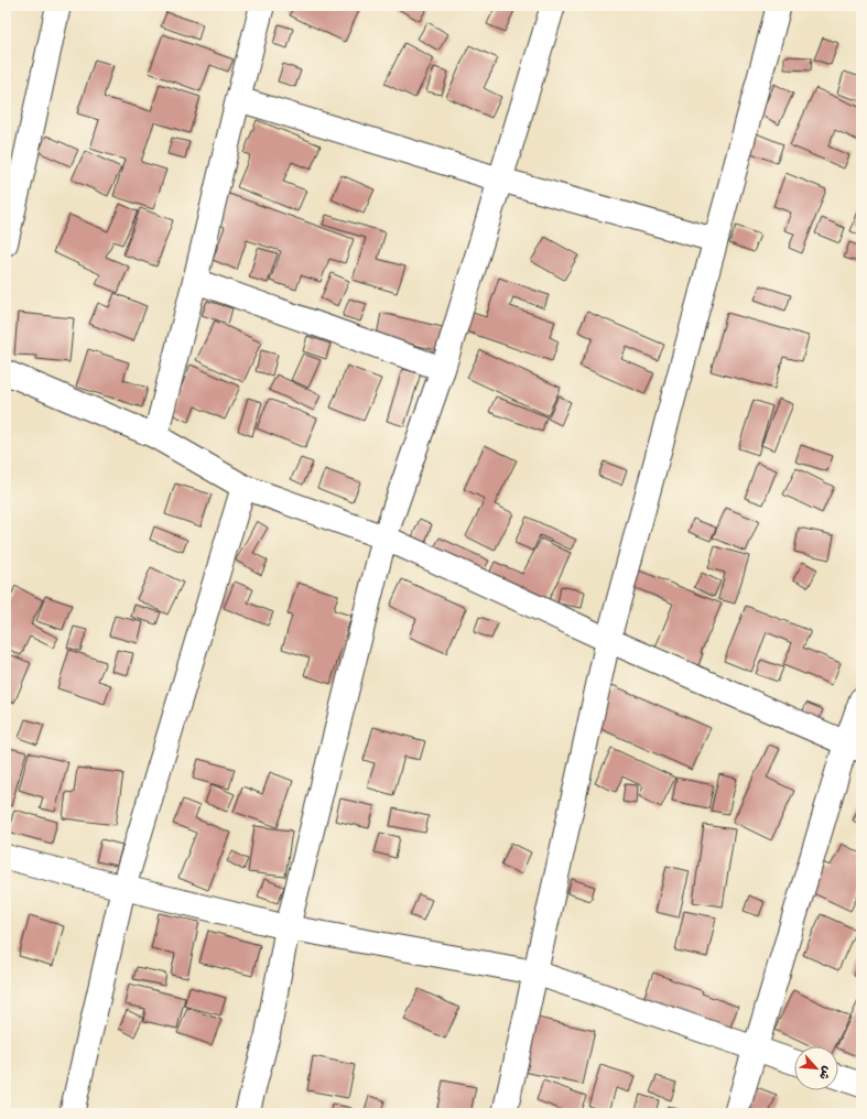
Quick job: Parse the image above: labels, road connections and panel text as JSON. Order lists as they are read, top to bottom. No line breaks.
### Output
{"north":"bottom right"}
